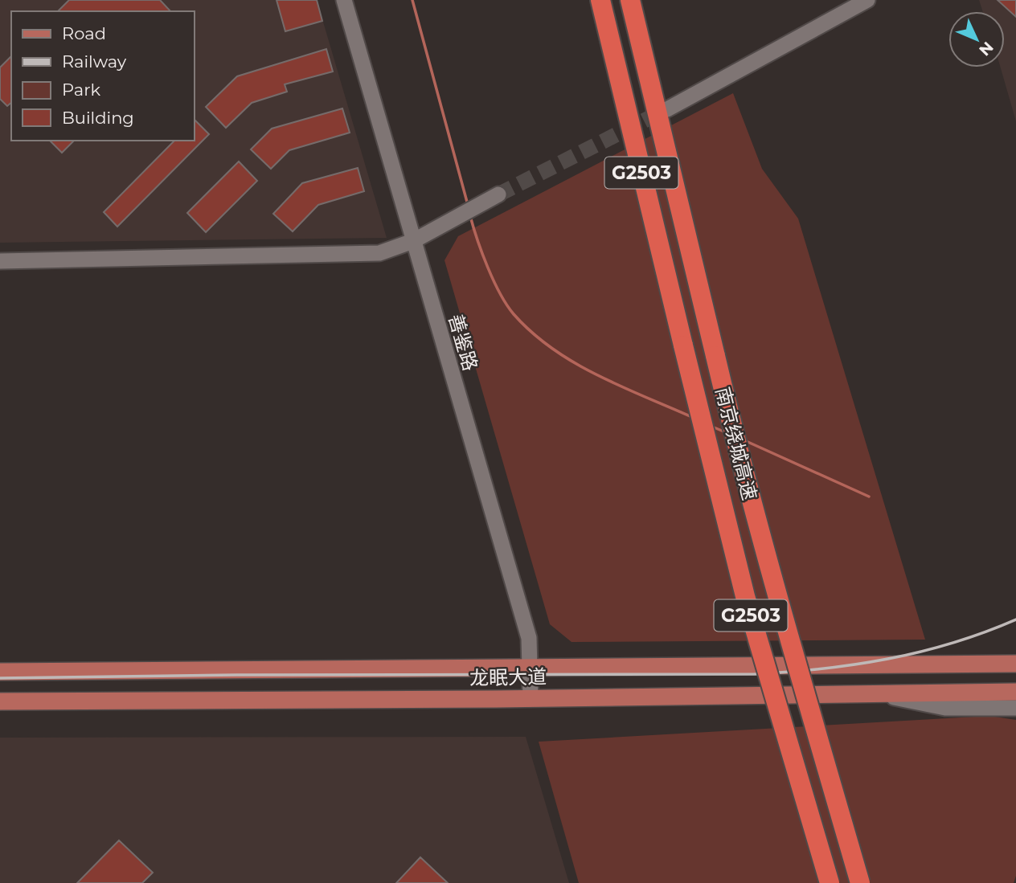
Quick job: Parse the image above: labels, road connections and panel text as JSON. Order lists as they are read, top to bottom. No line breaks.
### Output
{"streets":{"highway":["G2503","南京绕城高速"],"main road":["龙眠大道"],"street":["善鉴路"]},"crossings":[["善鉴路","龙眠大道"]],"legend":["Road","Railway","Park","Building"],"north":"bottom right"}
